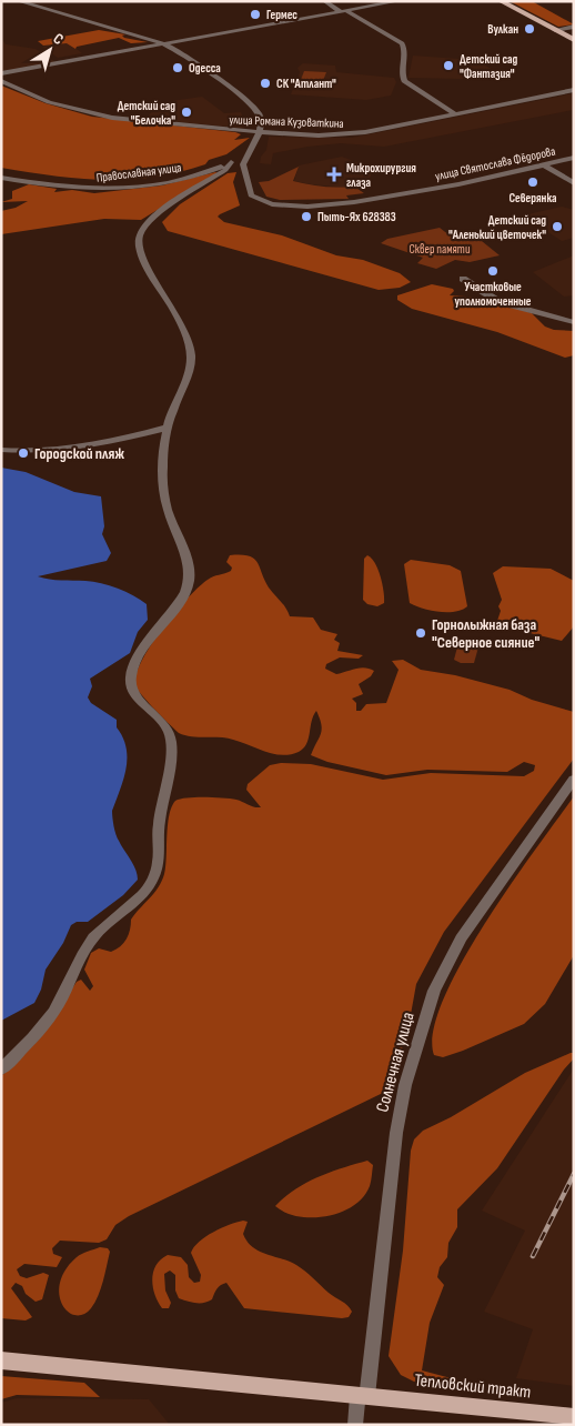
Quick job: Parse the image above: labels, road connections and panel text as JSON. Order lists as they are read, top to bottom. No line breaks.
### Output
{"streets":{"main road":["Тепловский тракт"],"street":["улица Романа Кузоваткина","улица Святослава Фёдорова","Православная улица","Солнечная улица"]},"crossings":[["улица Святослава Фёдорова","Православная улица"],["Солнечная улица","Тепловский тракт"]],"parks":["Сквер памяти"],"places":{"other":["Гермес","Вулкан","Детский сад \"Фантазия\"","Одесса","СК \"Атлант\"","Детский сад \"Белочка\"","Северянка","Пыть-Ях 628383","Детский сад \"Аленький цветочек\"","Участковые уполномоченные","Городской пляж","Горнолыжная база \"Северное сияние\""],"health":["Микрохирургия глаза"]},"north":"top right"}
